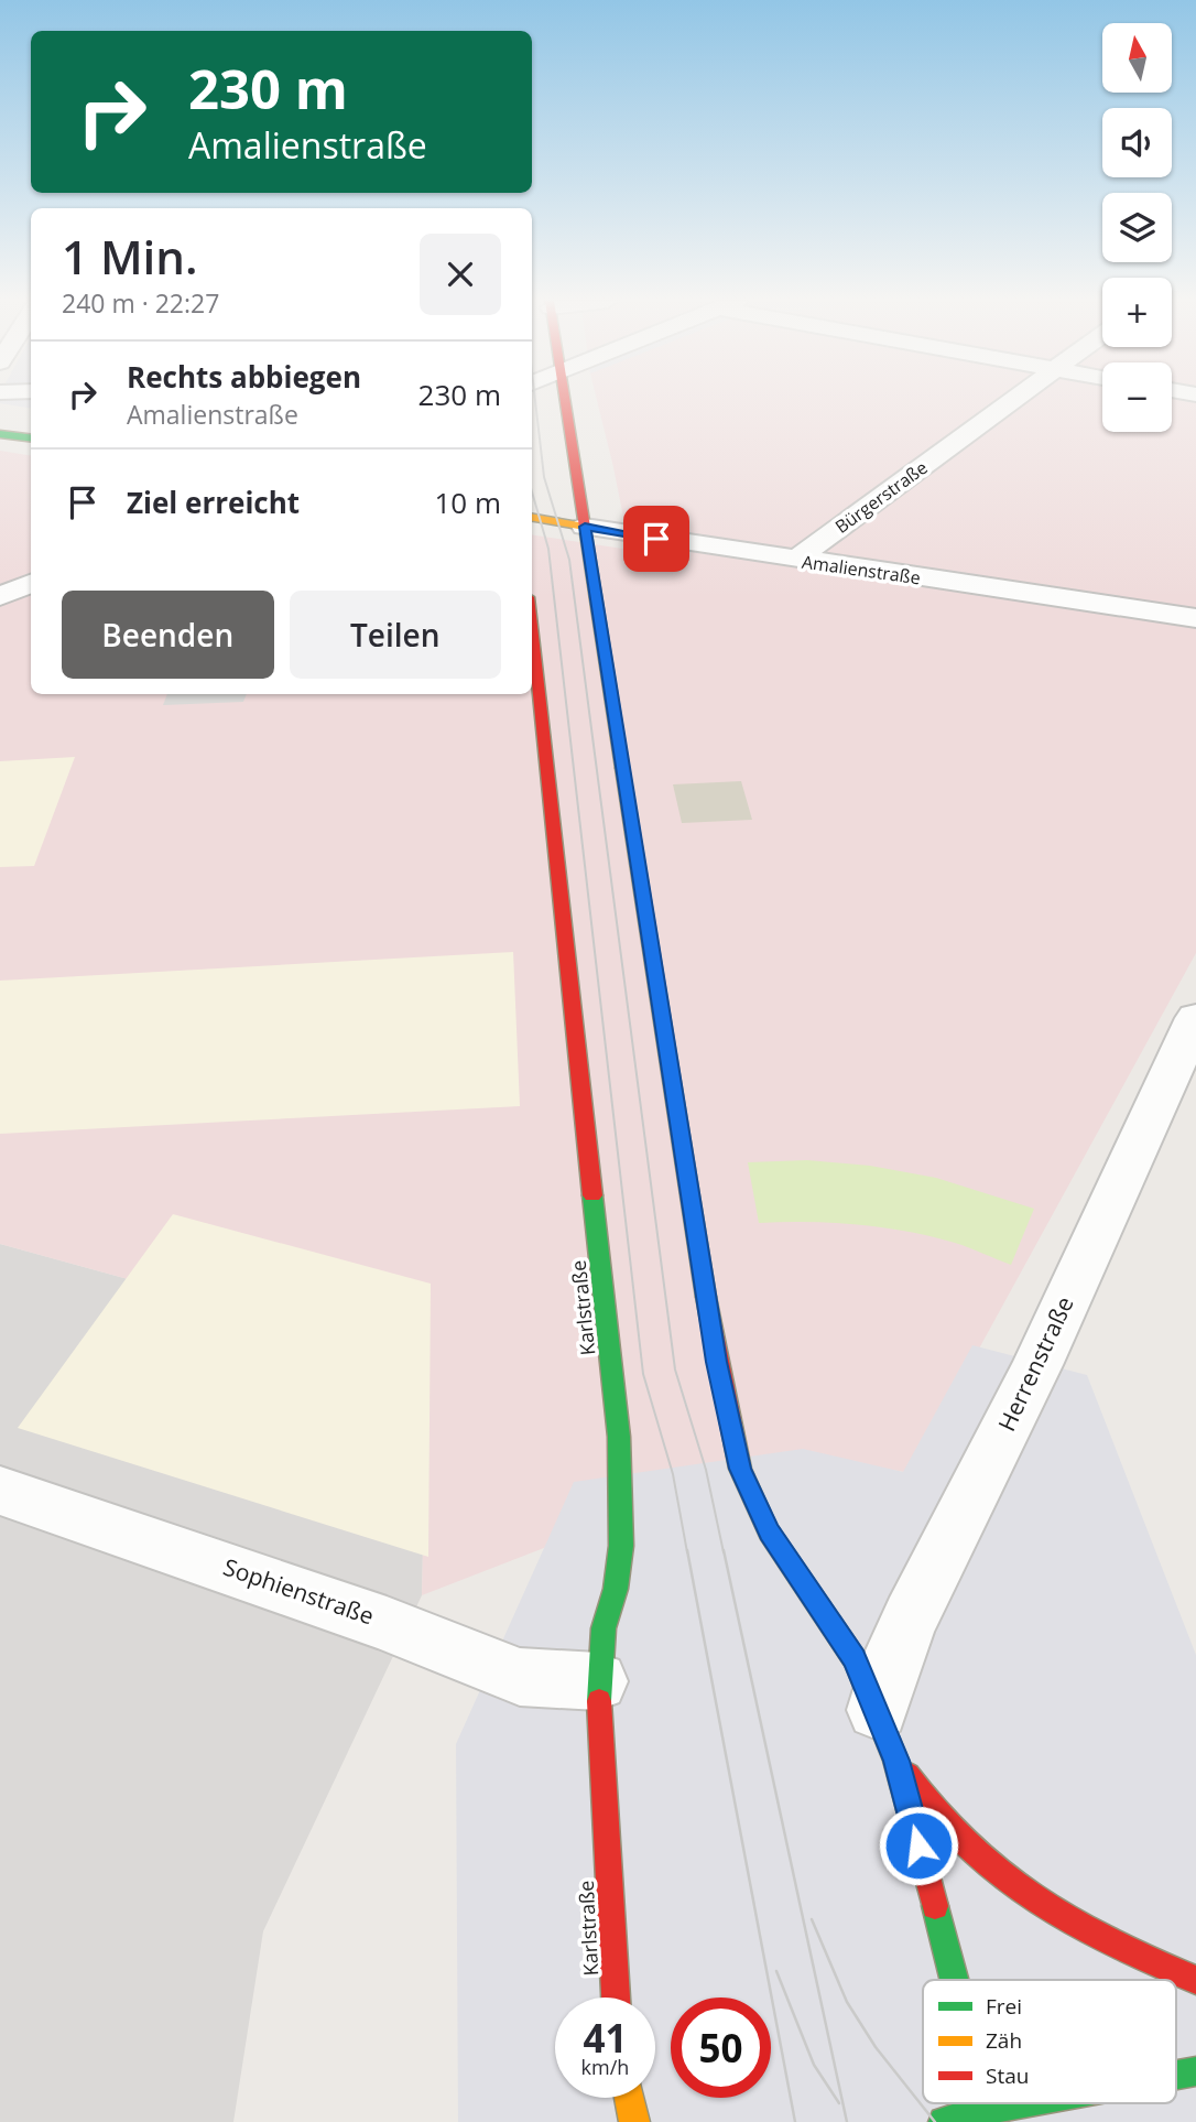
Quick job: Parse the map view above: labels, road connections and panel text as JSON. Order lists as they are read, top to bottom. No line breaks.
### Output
{"streets":{"main road":["Amalienstraße","Karlstraße"],"street":["Bürgerstraße","Herrenstraße","Sophienstraße"]},"crossings":[["Bürgerstraße","Amalienstraße"],["Karlstraße","Sophienstraße"]],"legend":["Frei","Zäh","Stau"],"north":"top","page":{"map_buttons":["+","−"],"turn":["230 m","Amalienstraße"],"heading":["1 Min.","240 m · 22:27"],"list":[{"name":"Rechts abbiegen","note":"Amalienstraße","value":"230 m"},{"name":"Ziel erreicht","value":"10 m"}],"buttons":["Beenden","Teilen"],"speed":"41 km/h","limit":"50"}}
